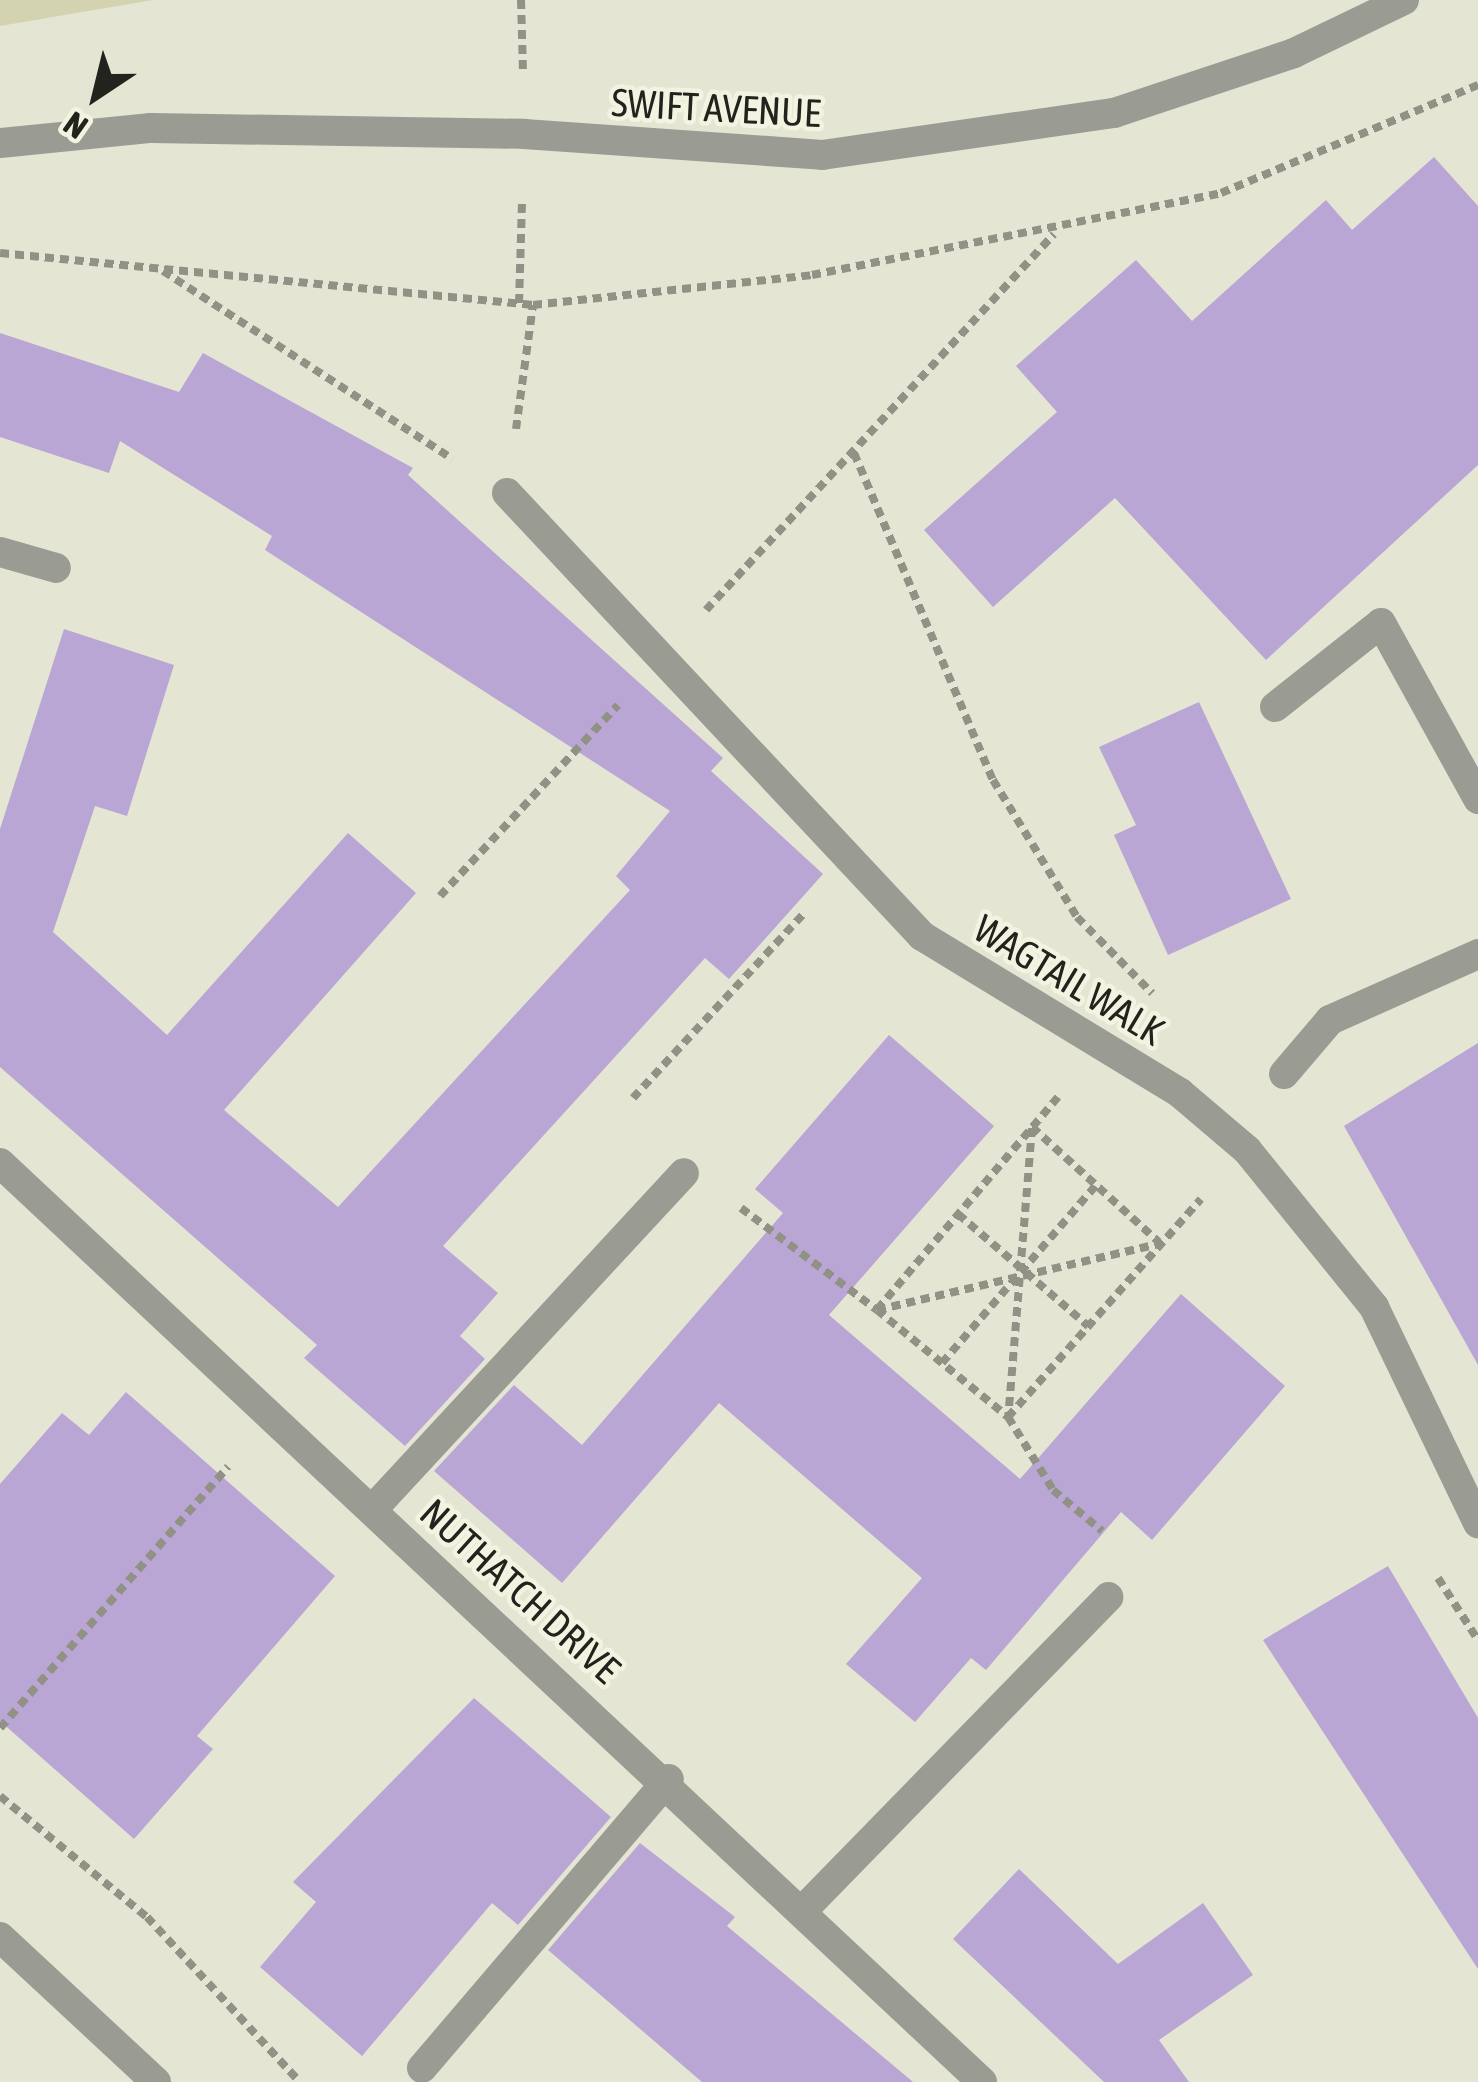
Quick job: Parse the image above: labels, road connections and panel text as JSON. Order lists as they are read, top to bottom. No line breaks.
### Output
{"streets":{"street":["SWIFT AVENUE","WAGTAIL WALK","NUTHATCH DRIVE"]},"north":"bottom left"}
